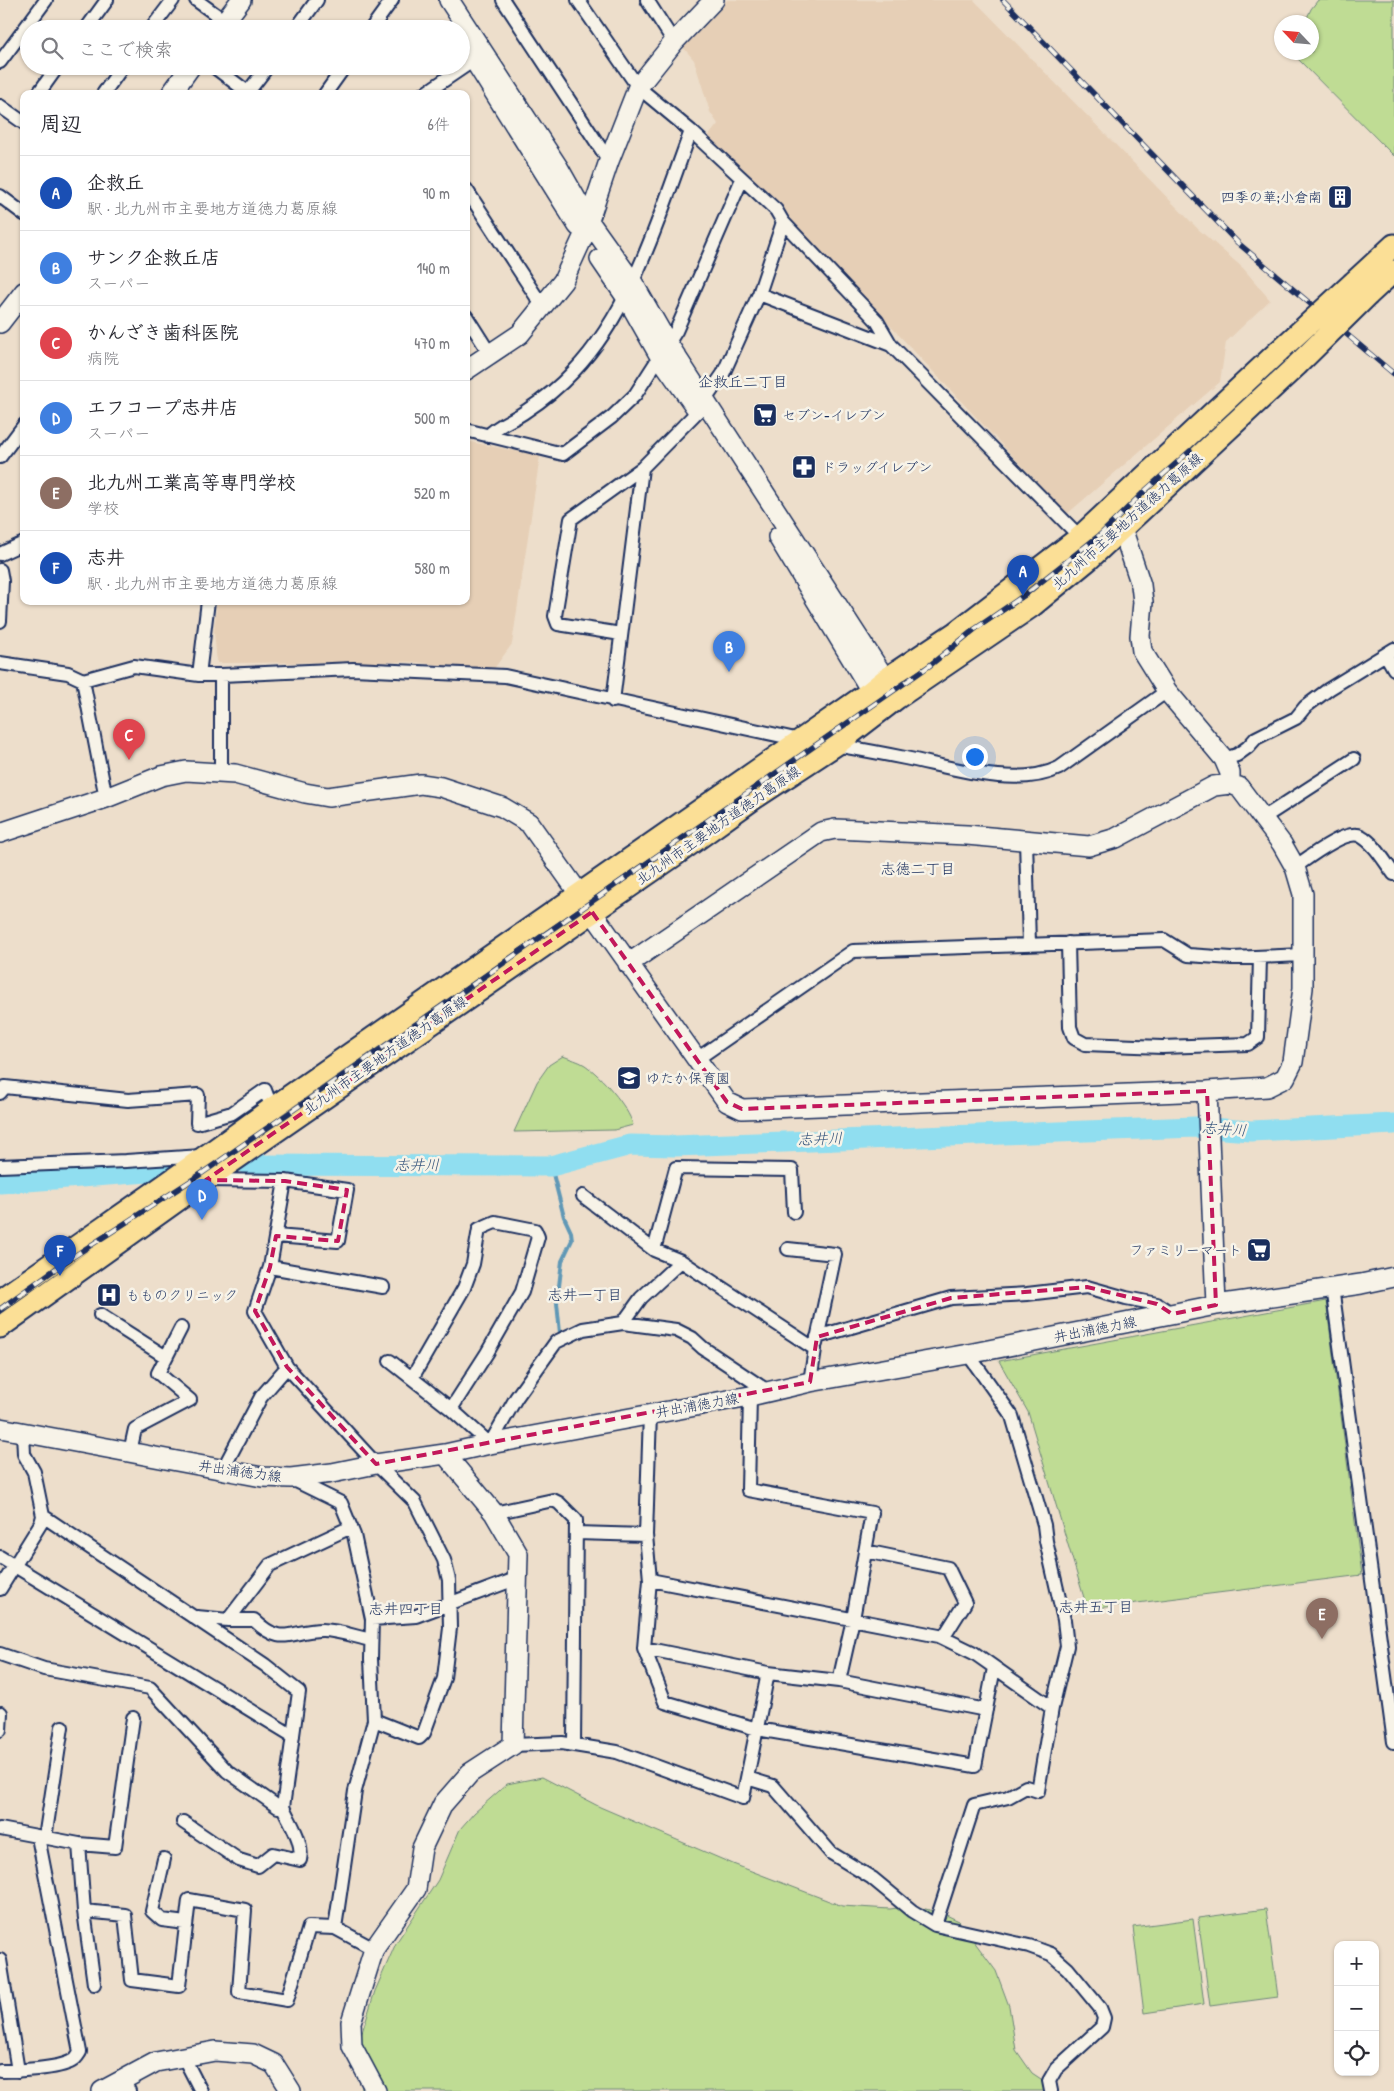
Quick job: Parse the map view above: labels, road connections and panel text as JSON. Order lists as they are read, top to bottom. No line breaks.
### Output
{"streets":{"main road":["北九州市主要地方道徳力葛原線"],"street":["井出浦徳力線"]},"districts":["企救丘二丁目","志徳二丁目","志井一丁目","志井五丁目","志井四丁目"],"water":["志井川"],"places":{"building":["四季の華;小倉南"],"supermarket":["セブン-イレブン","ファミリーマート"],"pharmacy":["ドラッグイレブン"],"school or university":["ゆたか保育園"],"hospital":["もものクリニック"]},"north":"top left","page":{"search":"ここで検索","heading":["周辺","6件"],"list":[{"mark":"A","name":"企救丘","note":"駅 · 北九州市主要地方道徳力葛原線","value":"90 m"},{"mark":"B","name":"サンク企救丘店","note":"スーパー","value":"140 m"},{"mark":"C","name":"かんざき歯科医院","note":"病院","value":"470 m"},{"mark":"D","name":"エフコープ志井店","note":"スーパー","value":"500 m"},{"mark":"E","name":"北九州工業高等専門学校","note":"学校","value":"520 m"},{"mark":"F","name":"志井","note":"駅 · 北九州市主要地方道徳力葛原線","value":"580 m"}],"pins":["A","B","C","D","F","E"],"map_buttons":["+","−"]}}
